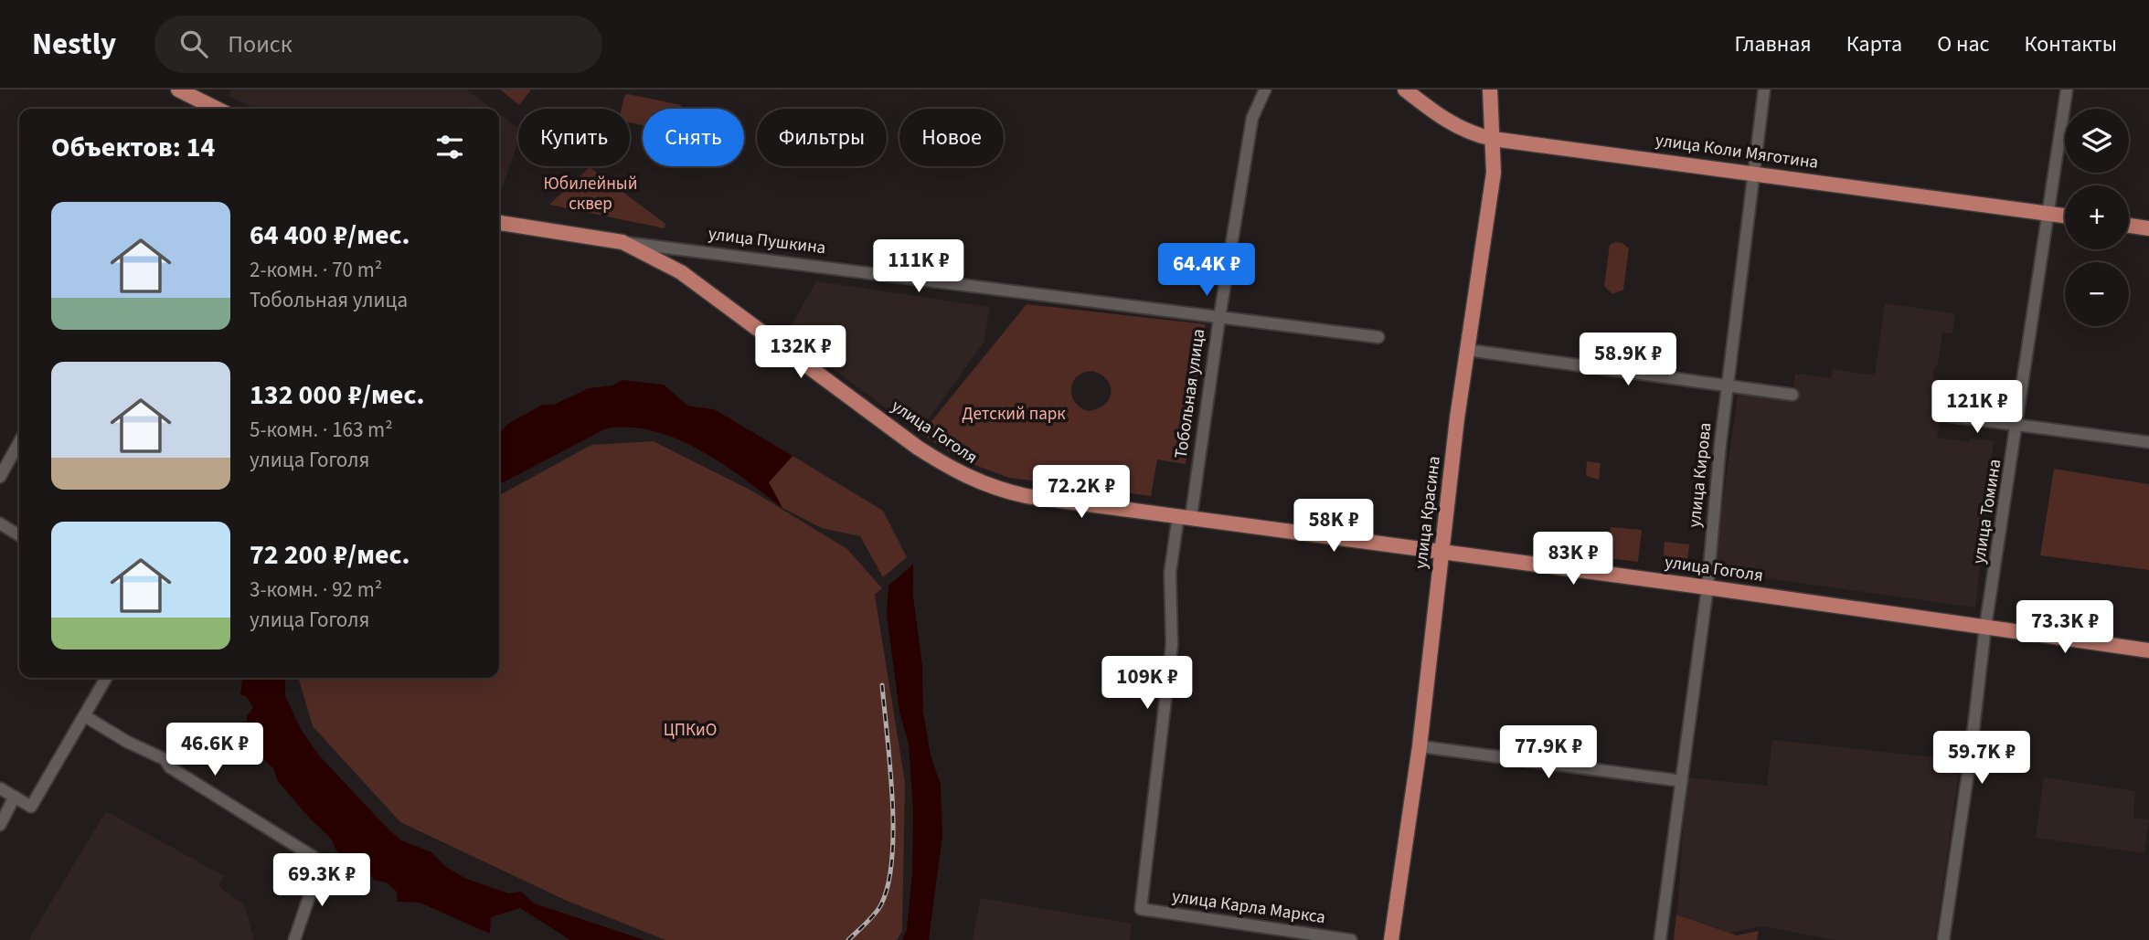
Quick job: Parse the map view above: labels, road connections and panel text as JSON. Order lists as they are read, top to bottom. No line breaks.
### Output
{"streets":{"main road":["улица Коли Мяготина","улица Пушкина","улица Гоголя","улица Красина"],"street":["Тобольная улица","улица Кирова","улица Томина","улица Карла Маркса"]},"crossings":[["улица Коли Мяготина","улица Кирова"],["улица Коли Мяготина","улица Томина"],["улица Коли Мяготина","улица Красина"],["улица Пушкина","Тобольная улица"],["улица Пушкина","улица Гоголя"],["Тобольная улица","улица Гоголя"],["Тобольная улица","улица Карла Маркса"],["улица Гоголя","улица Кирова"],["улица Гоголя","улица Томина"],["улица Гоголя","улица Красина"]],"parks":["Юбилейный сквер","Детский парк","ЦПКиО"],"page":{"header":"Nestly","search":"Поиск","nav":["Главная","Карта","О нас","Контакты"],"map_buttons":["+","−"],"chip":["Купить","Снять","Фильтры","Новое"],"heading":"Объектов: 14","list":[{"name":"64 400 ₽/мес.","note":"2-комн. · 70 m² · Тобольная улица"},{"name":"132 000 ₽/мес.","note":"5-комн. · 163 m² · улица Гоголя"},{"name":"72 200 ₽/мес.","note":"3-комн. · 92 m² · улица Гоголя"}],"price":["111K ₽","64.4K ₽","132K ₽","58.9K ₽","121K ₽","72.2K ₽","58K ₽","83K ₽","73.3K ₽","109K ₽","46.6K ₽","77.9K ₽","59.7K ₽","69.3K ₽"]}}
